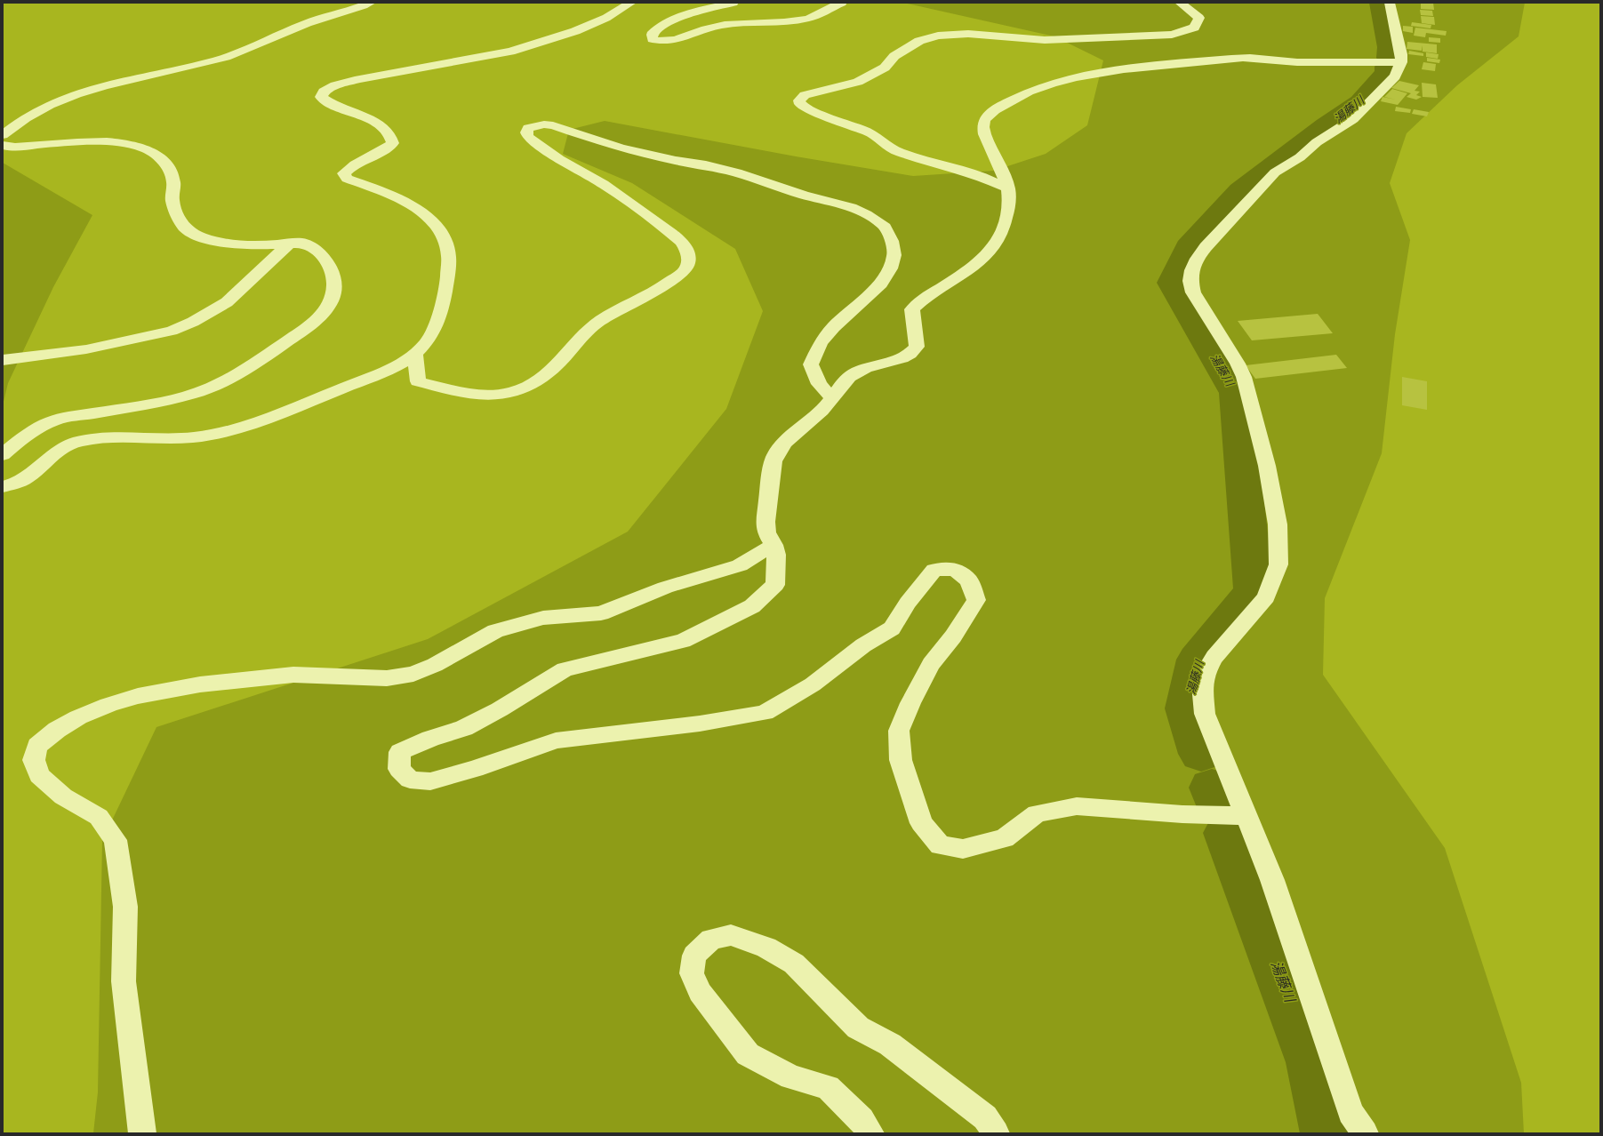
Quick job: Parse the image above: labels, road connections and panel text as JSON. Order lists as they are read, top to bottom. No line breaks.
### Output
{"water":["湯藤川"]}
